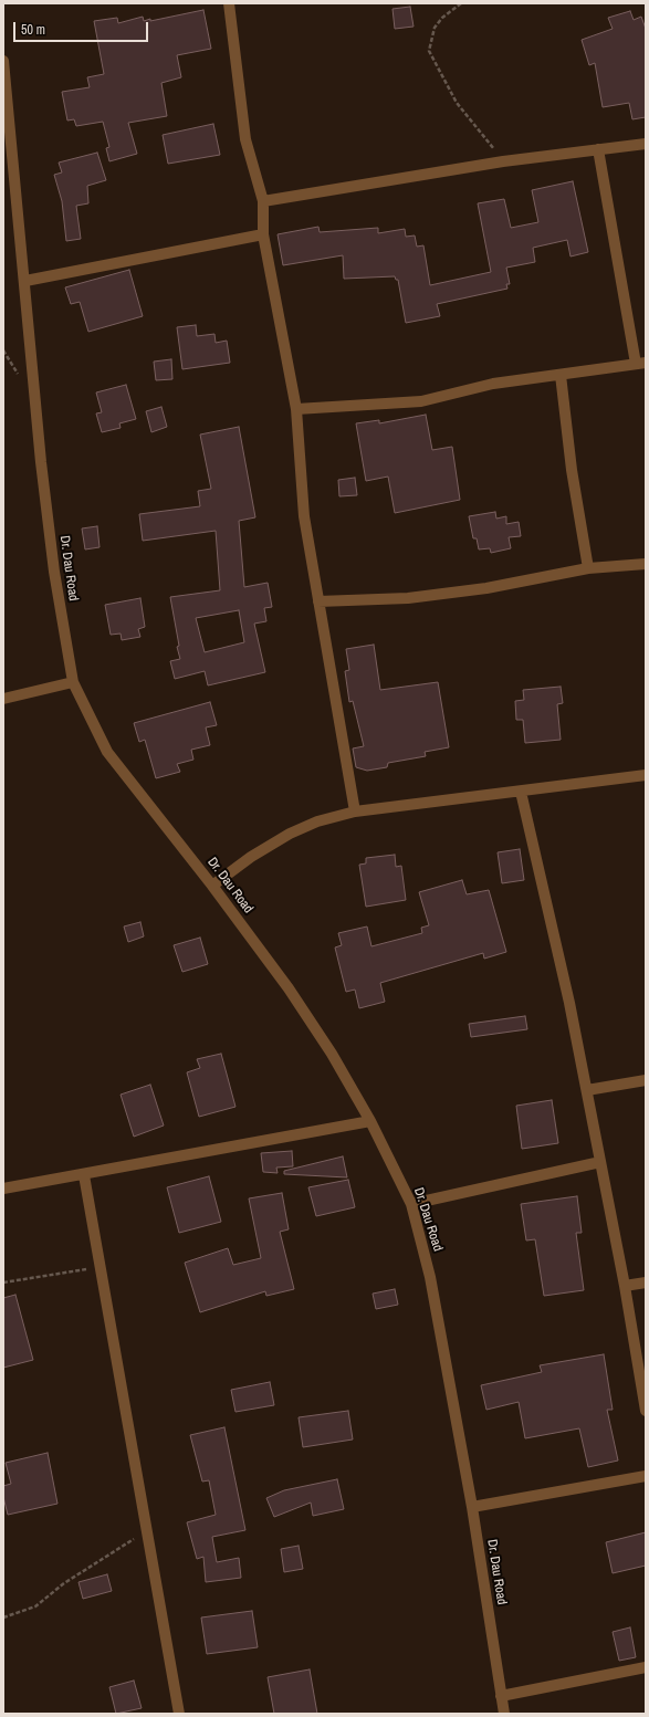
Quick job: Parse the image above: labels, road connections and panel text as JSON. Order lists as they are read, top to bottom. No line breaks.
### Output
{"streets":{"street":["Dr. Dau Road"]},"scale_bar":"50 m"}
